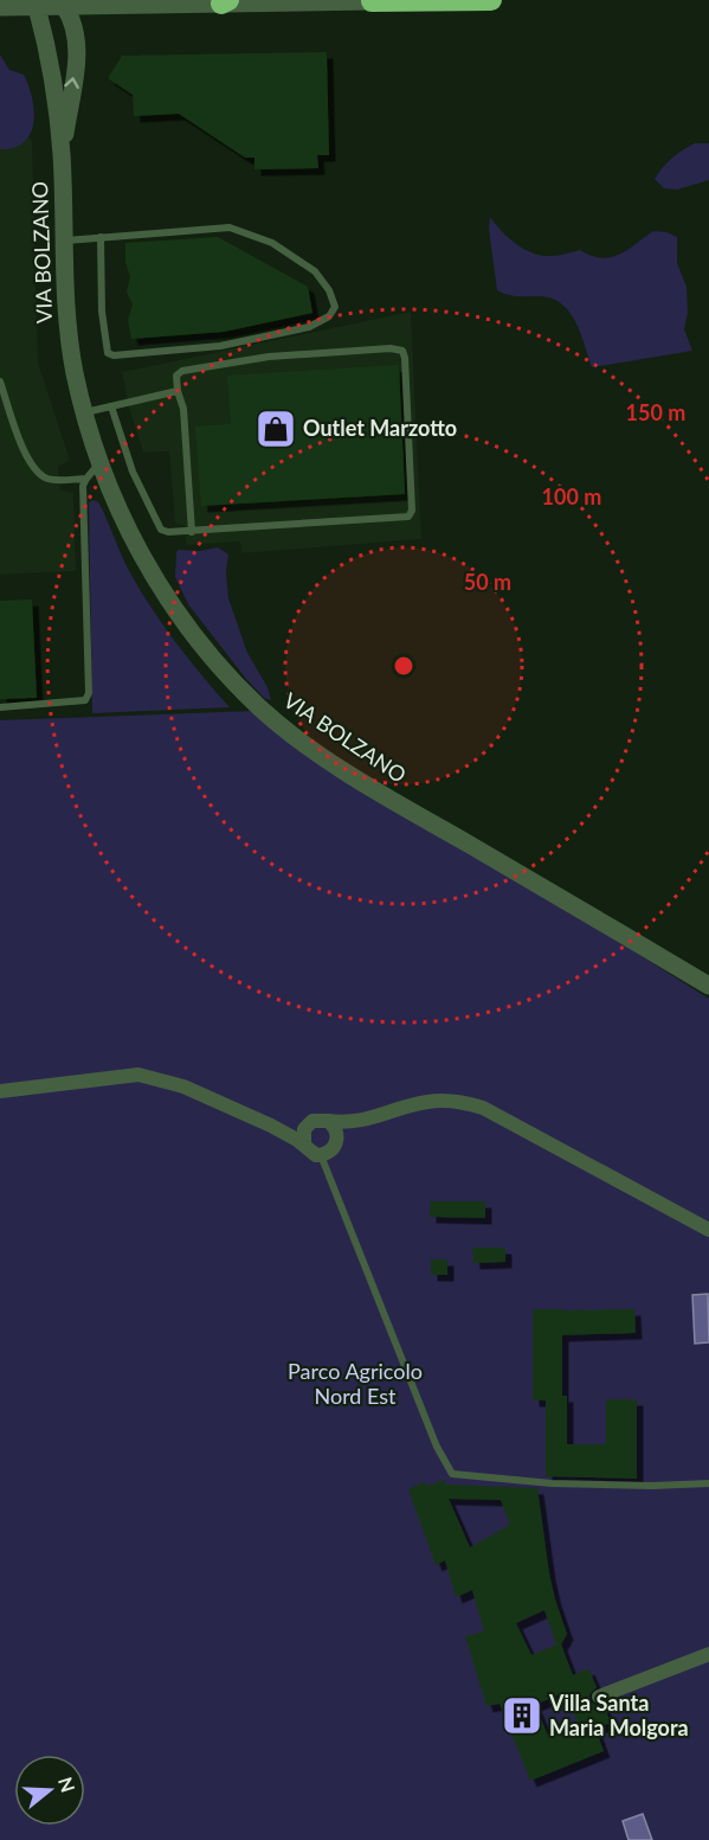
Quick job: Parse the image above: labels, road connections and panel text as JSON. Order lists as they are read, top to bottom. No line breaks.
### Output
{"streets":{"street":["VIA BOLZANO"]},"parks":["Parco Agricolo Nord Est"],"places":{"shop":["Outlet Marzotto"],"building":["Villa Santa Maria Molgora"]},"north":"right","rings":["150 m","100 m","50 m"]}
